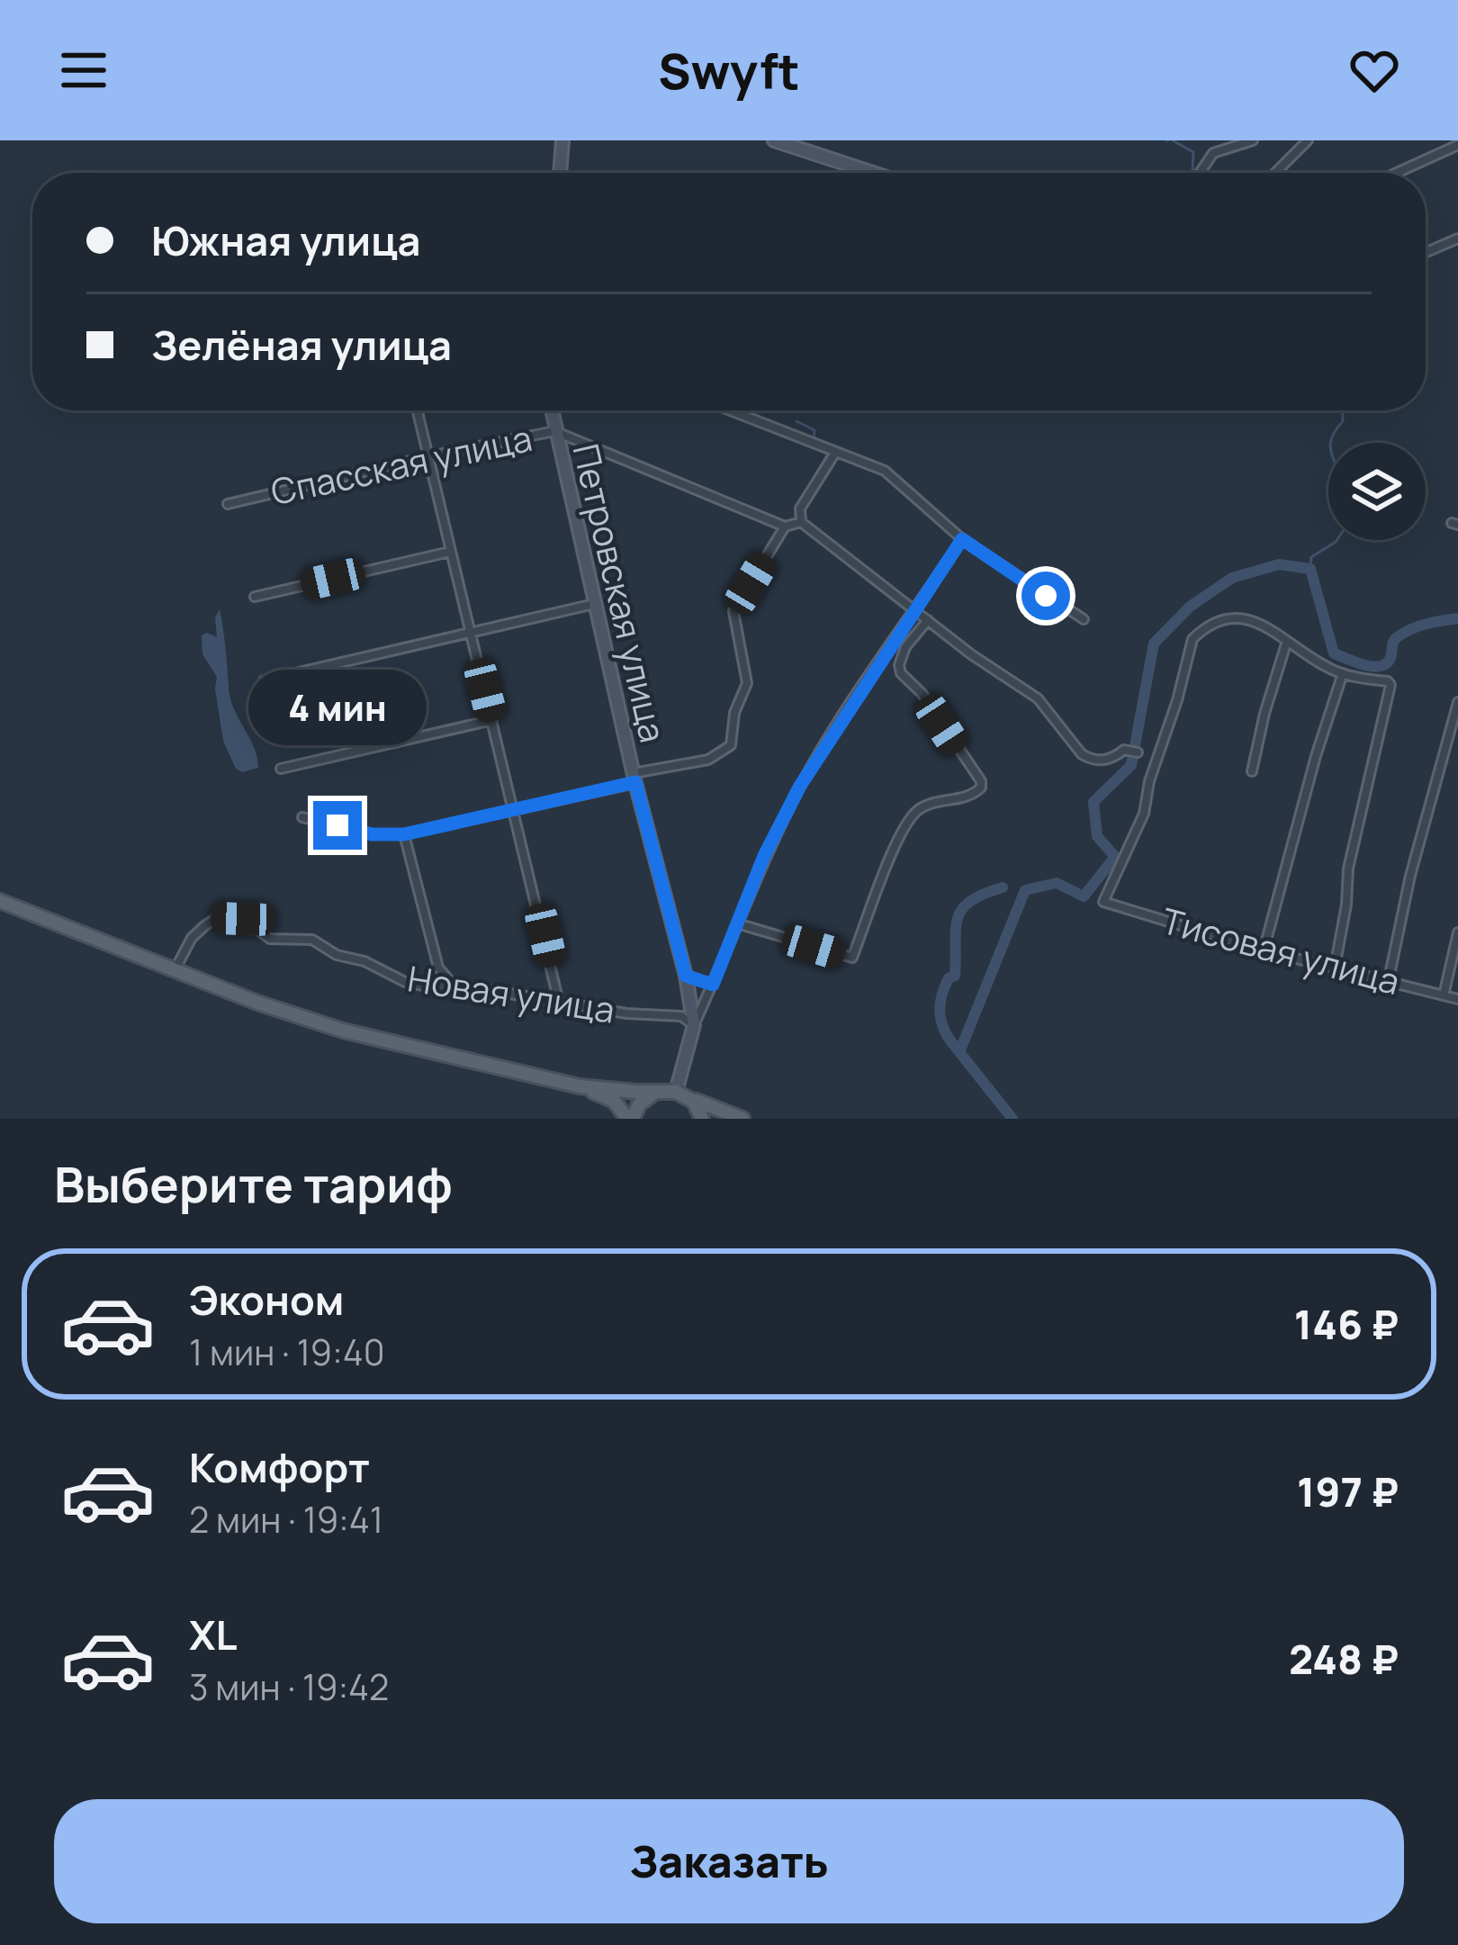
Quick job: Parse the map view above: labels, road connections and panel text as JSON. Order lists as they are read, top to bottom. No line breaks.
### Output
{"streets":{"street":["Спасская улица","Петровская улица","Тисовая улица","Новая улица"]},"crossings":[["Спасская улица","Петровская улица"],["Петровская улица","Новая улица"]],"page":{"header":"Swyft","banner":["Южная улица","Зелёная улица"],"bubble":"4 мин","heading":"Выберите тариф","list":[{"name":"Эконом","note":"1 мин · 19:40","value":"146 ₽"},{"name":"Комфорт","note":"2 мин · 19:41","value":"197 ₽"},{"name":"XL","note":"3 мин · 19:42","value":"248 ₽"}],"buttons":"Заказать"}}
